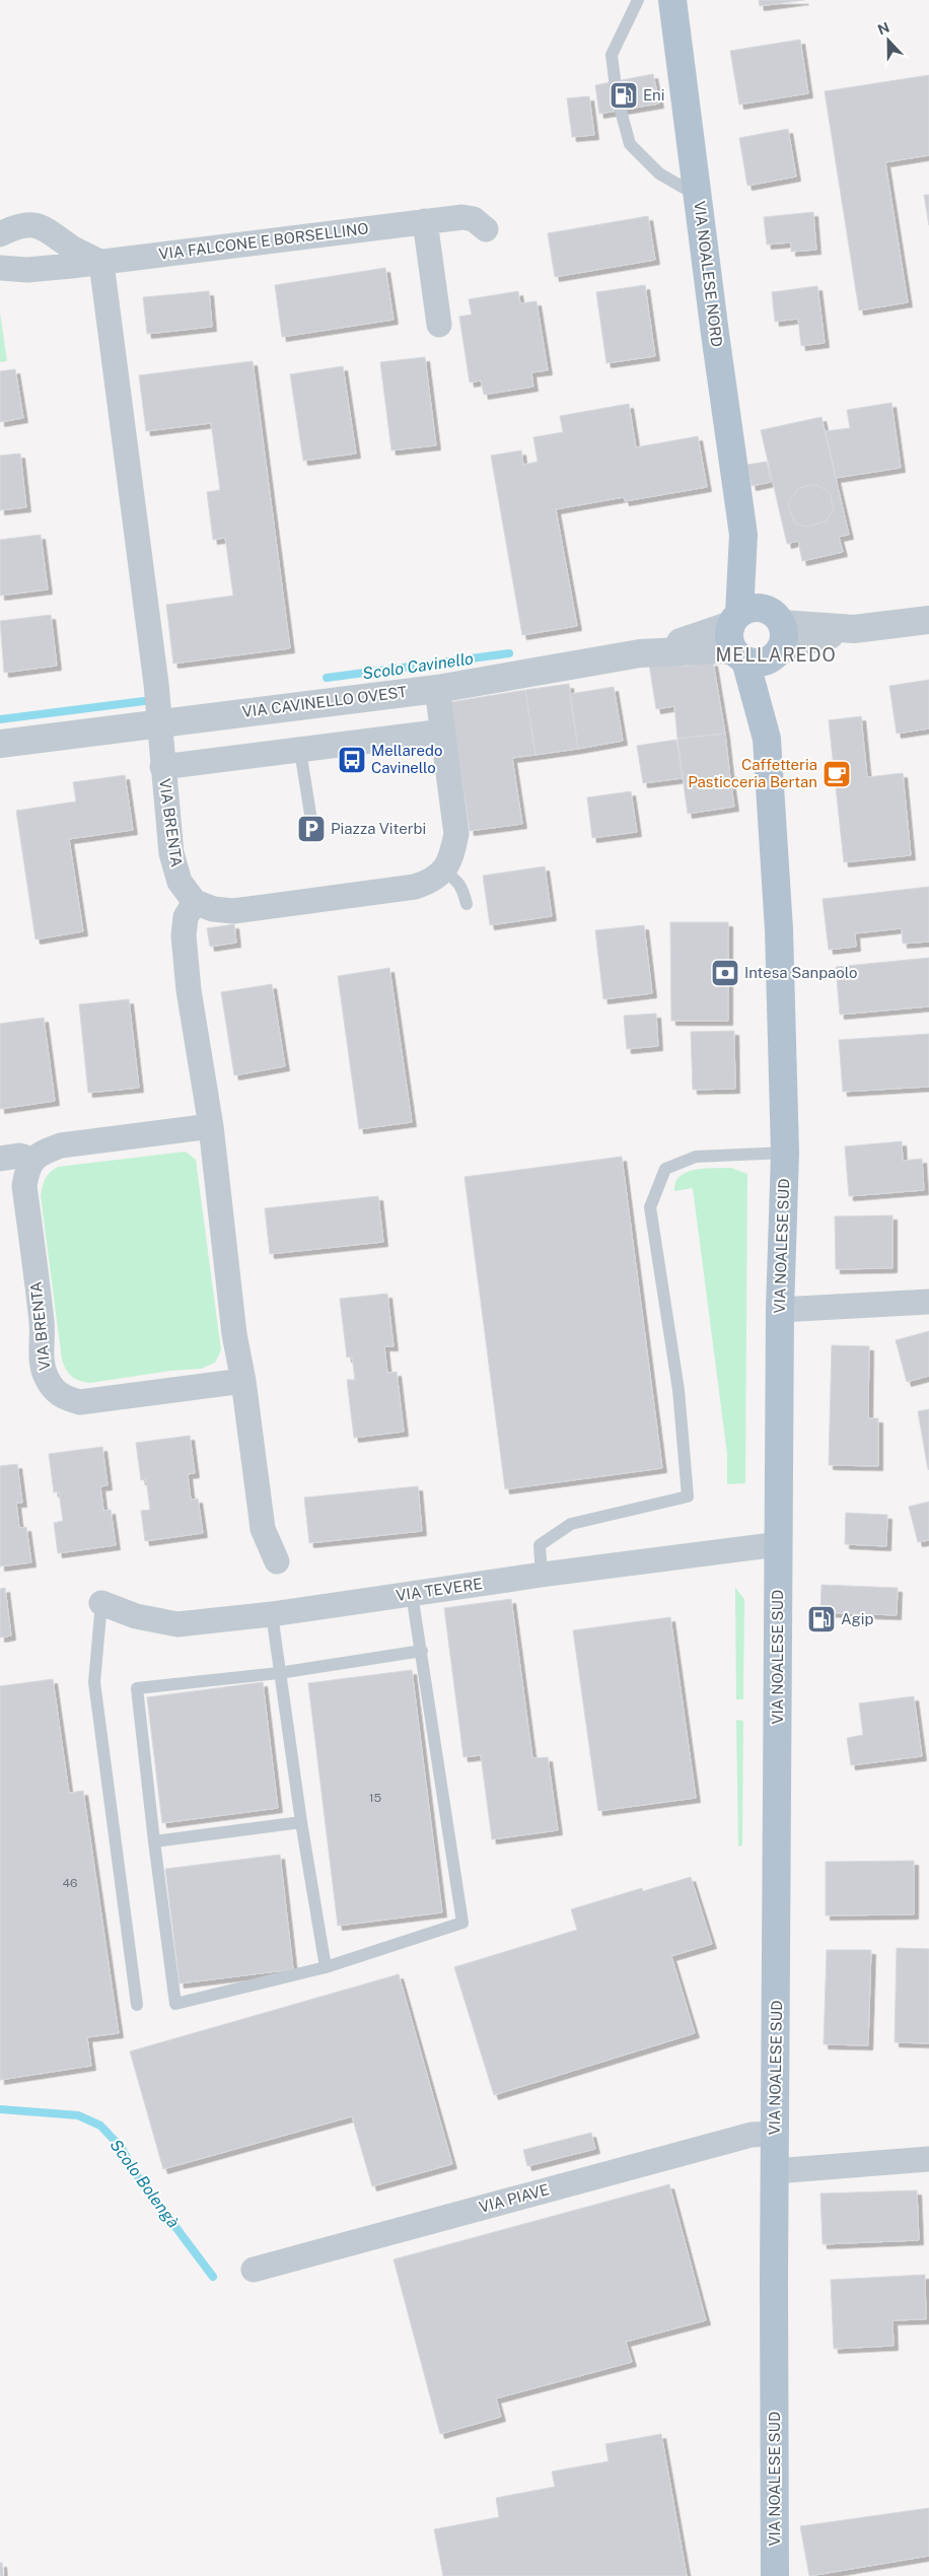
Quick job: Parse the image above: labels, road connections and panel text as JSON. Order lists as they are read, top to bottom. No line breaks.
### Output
{"streets":{"main road":["VIA NOALESE NORD","VIA NOALESE SUD"],"street":["VIA FALCONE E BORSELLINO","VIA CAVINELLO OVEST","VIA BRENTA","VIA TEVERE","VIA PIAVE"]},"crossings":[["VIA FALCONE E BORSELLINO","VIA BRENTA"],["VIA NOALESE NORD","VIA CAVINELLO OVEST"],["VIA NOALESE NORD","VIA NOALESE SUD"],["VIA CAVINELLO OVEST","VIA BRENTA"],["VIA CAVINELLO OVEST","VIA NOALESE SUD"],["VIA NOALESE SUD","VIA TEVERE"],["VIA NOALESE SUD","VIA PIAVE"]],"districts":["MELLAREDO"],"water":["Scolo Cavinello","Scolo Bolengà"],"places":{"fuel station":["Eni","Agip"],"bus stop":["Mellaredo Cavinello"],"cafe":["Caffetteria Pasticceria Bertan"],"parking":["Piazza Viterbi"],"bank":["Intesa Sanpaolo"]},"house_numbers":["15","46"],"north":"top"}
